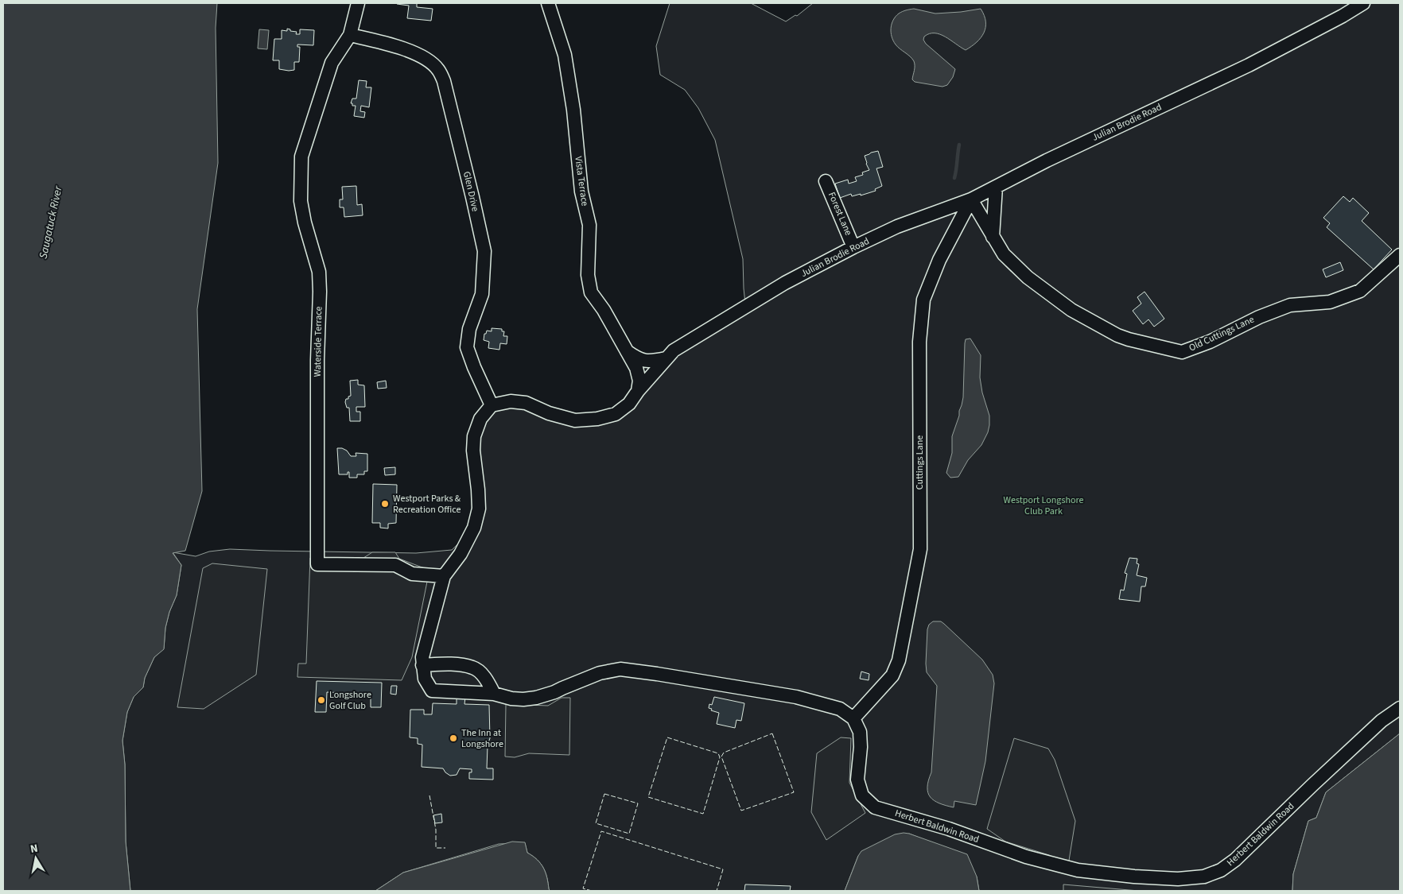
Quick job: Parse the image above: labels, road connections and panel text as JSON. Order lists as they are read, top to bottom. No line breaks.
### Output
{"streets":{"street":["Julian Brodie Road","Vista Terrace","Glen Drive","Forest Lane","Old Cuttings Lane","Waterside Terrace","Cuttings Lane","Herbert Baldwin Road"]},"crossings":[["Julian Brodie Road","Vista Terrace"],["Julian Brodie Road","Glen Drive"],["Julian Brodie Road","Forest Lane"],["Julian Brodie Road","Old Cuttings Lane"],["Julian Brodie Road","Cuttings Lane"],["Glen Drive","Waterside Terrace"],["Old Cuttings Lane","Cuttings Lane"],["Cuttings Lane","Herbert Baldwin Road"]],"water":["Saugatuck River"],"parks":["Westport Longshore Club Park"],"places":["Westport Parks & Recreation Office","Longshore Golf Club","The Inn at Longshore"],"north":"top"}
